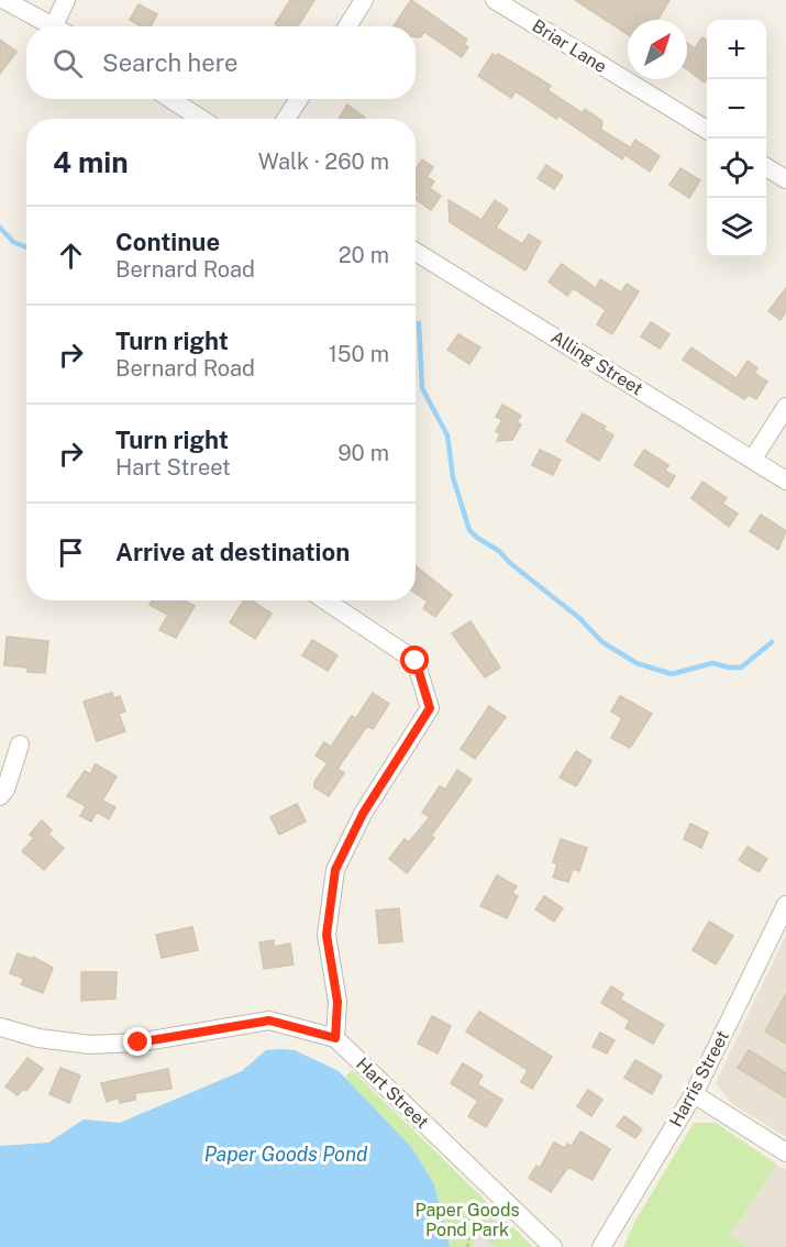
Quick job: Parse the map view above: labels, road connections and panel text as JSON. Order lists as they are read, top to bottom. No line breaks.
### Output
{"streets":{"street":["Briar Lane","Alling Street","Harris Street","Hart Street"]},"water":["Paper Goods Pond"],"parks":["Paper Goods Pond Park"],"north":"top right","page":{"map_buttons":["+","−"],"search":"Search here","heading":["4 min","Walk · 260 m"],"list":[["Continue","Bernard Road","20 m"],["Turn right","Bernard Road","150 m"],["Turn right","Hart Street","90 m"],"Arrive at destination"]}}
